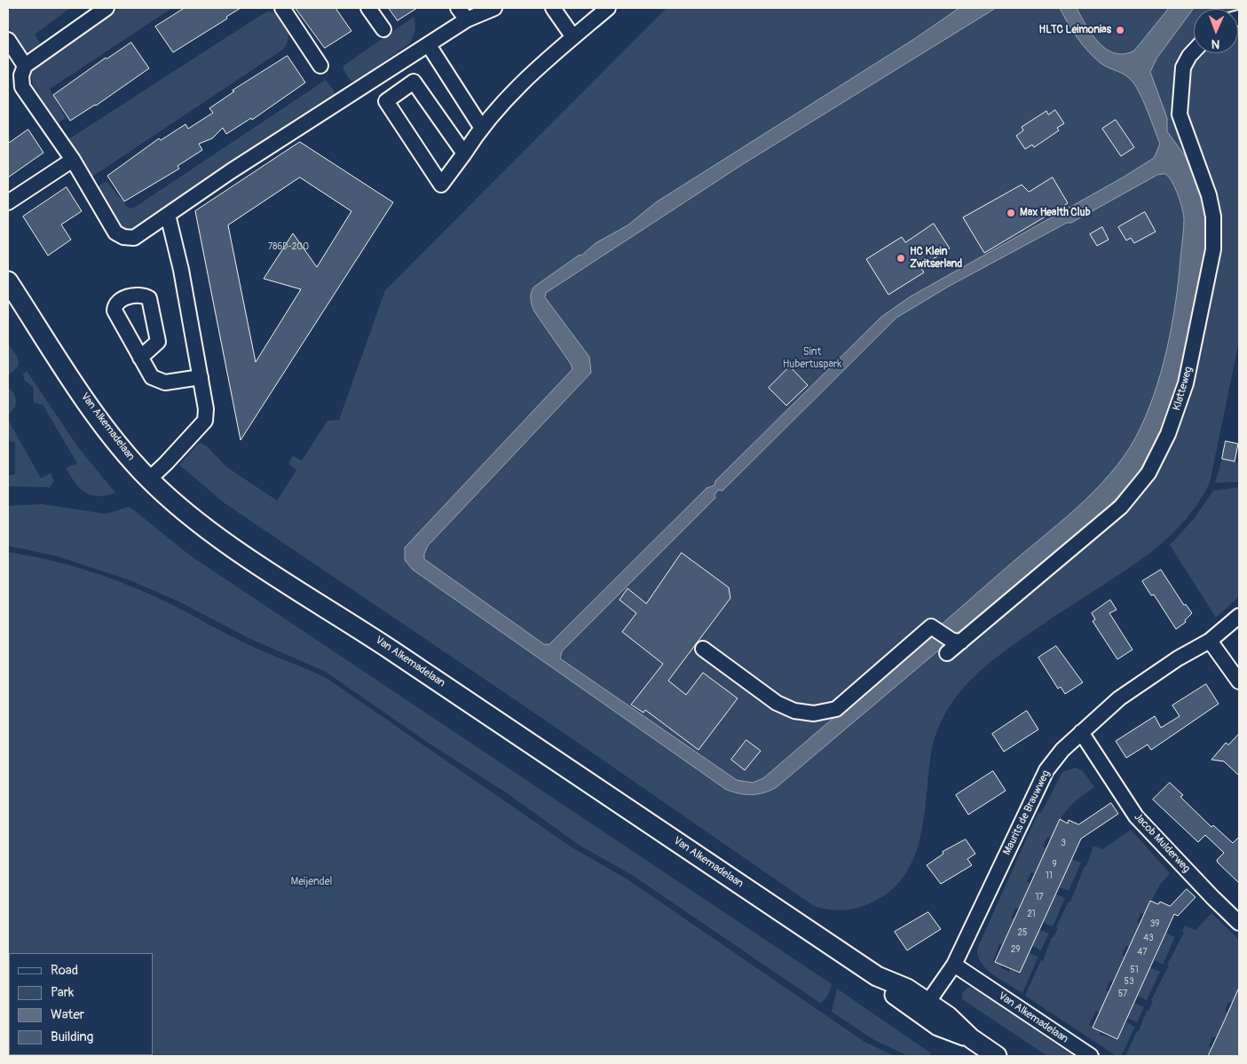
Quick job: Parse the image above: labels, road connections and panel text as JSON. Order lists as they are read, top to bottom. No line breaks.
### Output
{"streets":{"main road":["Van Alkemadelaan"],"street":["Klatteweg","Maurits de Brauwweg","Jacob Mulderweg"]},"crossings":[["Van Alkemadelaan","Maurits de Brauwweg"],["Maurits de Brauwweg","Jacob Mulderweg"]],"parks":["Sint Hubertuspark","Meijendel"],"places":["HLTC Leimonias","Max Health Club","HC Klein Zwitserland"],"house_numbers":["786D-200","3","9","11","17","21","39","25","43","29","47","51","53","57"],"legend":["Road","Park","Water","Building"],"north":"bottom"}
